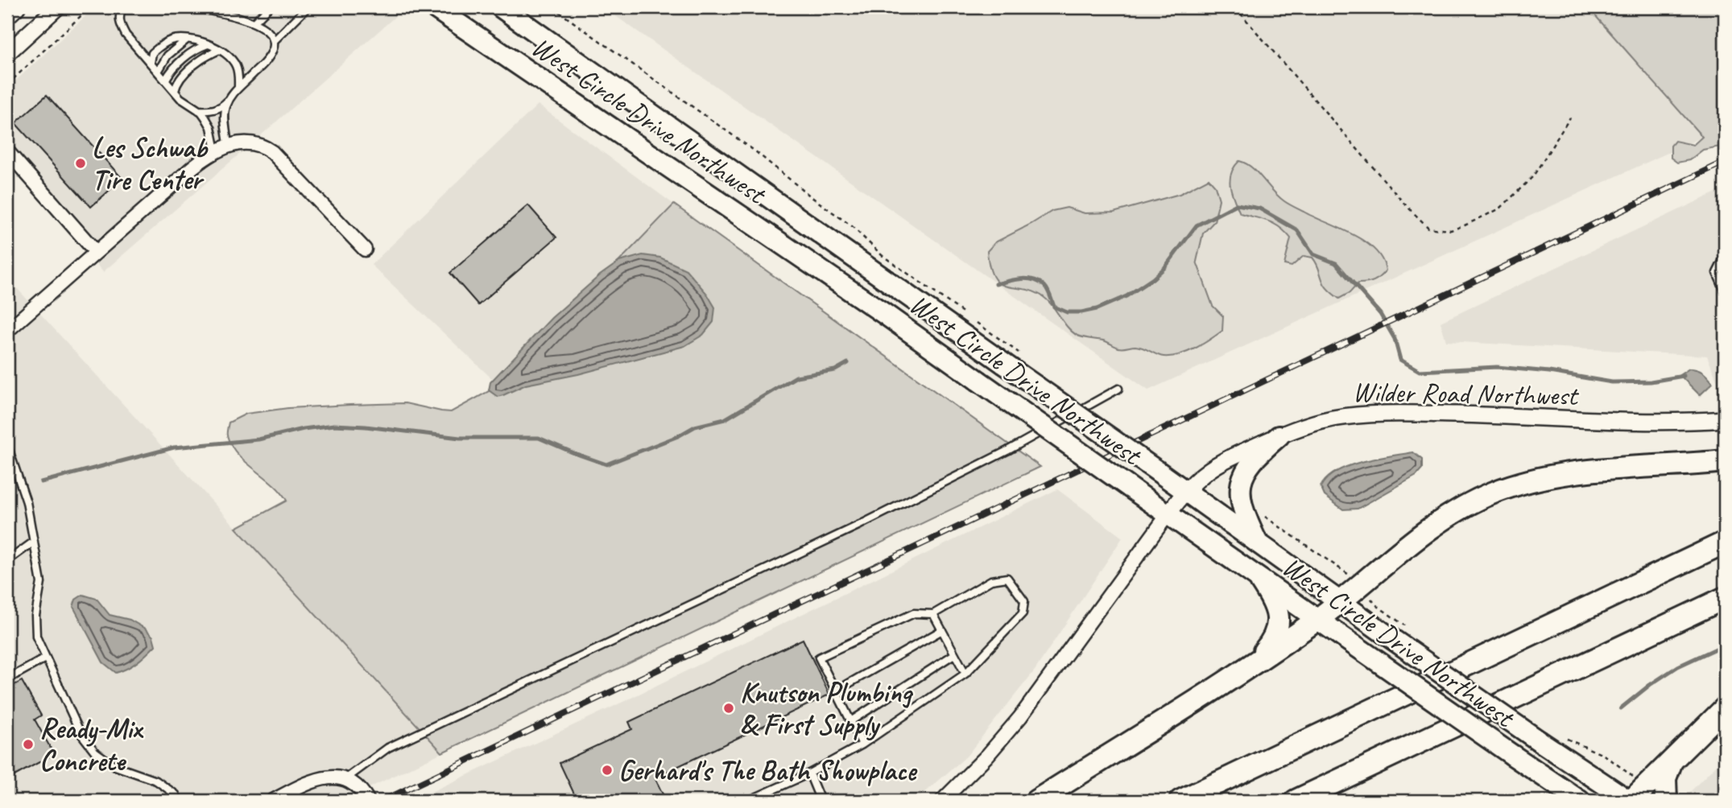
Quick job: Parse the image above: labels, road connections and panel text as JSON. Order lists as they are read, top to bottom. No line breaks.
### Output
{"streets":{"main road":["West Circle Drive Northwest"],"street":["Wilder Road Northwest"]},"crossings":[["West Circle Drive Northwest","Wilder Road Northwest"]],"places":["Les Schwab Tire Center","Knutson Plumbing & First Supply","Ready-Mix Concrete","Gerhard's The Bath Showplace"]}
